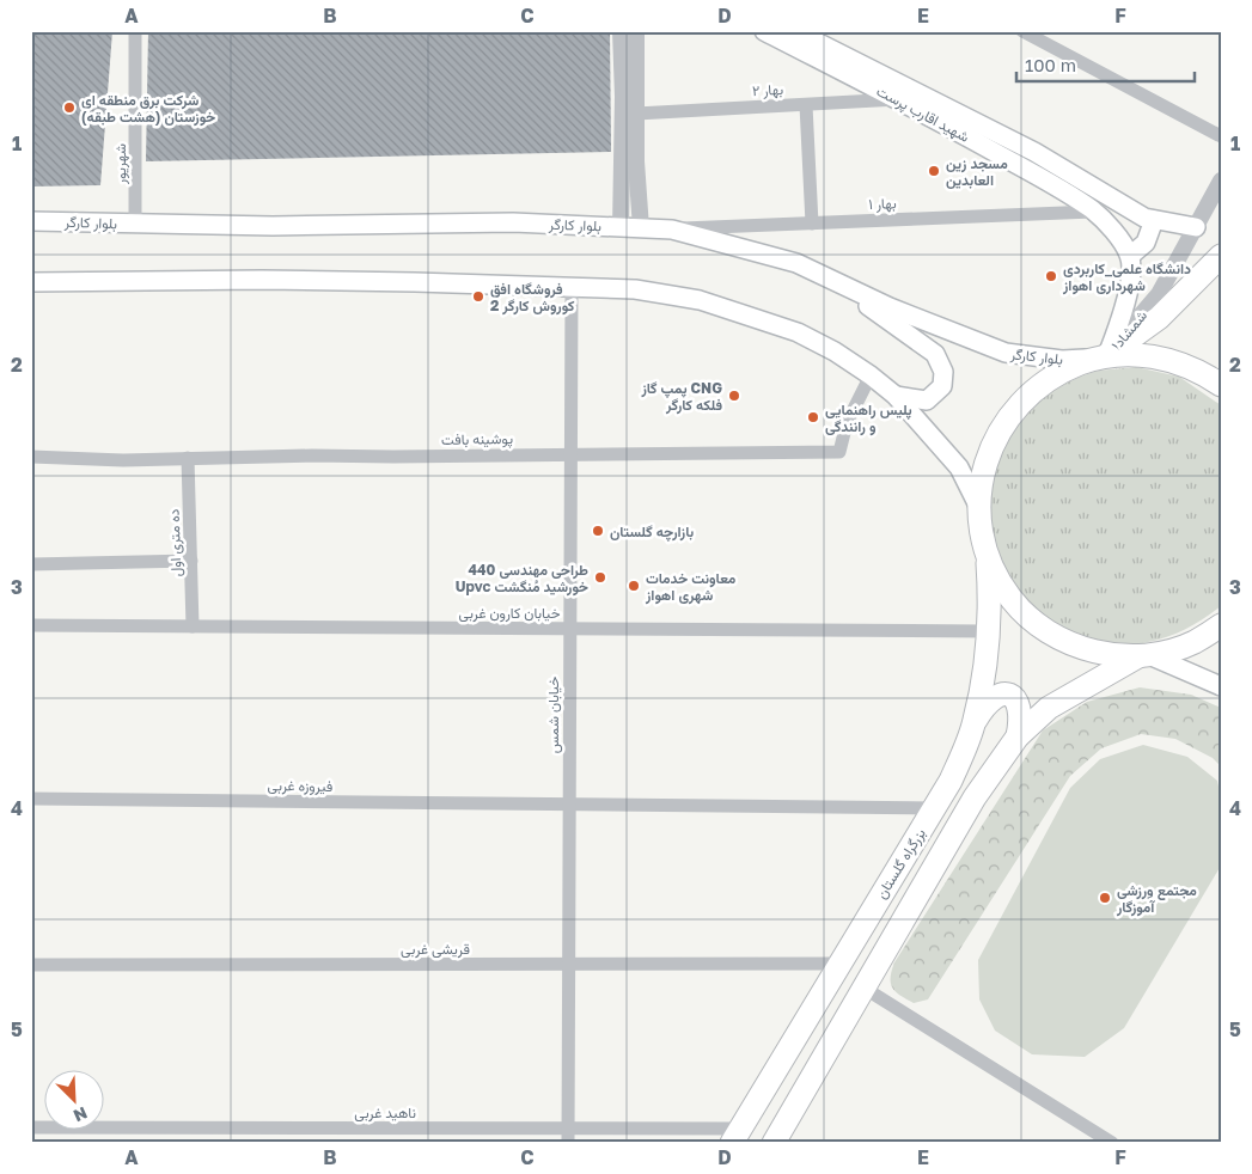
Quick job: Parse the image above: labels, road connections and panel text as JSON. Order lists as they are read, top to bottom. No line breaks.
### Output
{"streets":{"highway":["بزرگراه گلستان"],"main road":["شهید اقارب پرست","بلوار کارگر"],"street":["بهار ۲","شهریور","بهار ۱","شمشاد۱","پوشینه بافت","ده متری اول","خیابان کارون غربی","خیابان شمس","فیروزه غربی","قریشی غربی","ناهید غربی"]},"crossings":[["بهار ۲","شهید اقارب پرست"],["شهید اقارب پرست","بهار ۱"],["شهید اقارب پرست","شمشاد۱"],["شهریور","بلوار کارگر"],["بهار ۱","بلوار کارگر"],["بلوار کارگر","شمشاد۱"],["پوشینه بافت","ده متری اول"],["پوشینه بافت","خیابان شمس"],["ده متری اول","خیابان کارون غربی"],["خیابان کارون غربی","خیابان شمس"],["خیابان کارون غربی","بزرگراه گلستان"],["خیابان شمس","فیروزه غربی"],["خیابان شمس","قریشی غربی"],["خیابان شمس","ناهید غربی"],["فیروزه غربی","بزرگراه گلستان"],["بزرگراه گلستان","قریشی غربی"],["بزرگراه گلستان","ناهید غربی"]],"places":["شرکت برق منطقه ای خوزستان (هشت طبقه)","مسجد زین العابدین","دانشگاه علمی_کاربردی شهرداری اهواز","فروشگاه افق کوروش کارگر 2","پمپ گاز CNG فلکه کارگر","پلیس راهنمایی و رانندگی","بازارچه گلستان","طراحی مهندسی 440 Upvc خورشید مُنگشت","معاونت خدمات شهری اهواز","مجتمع ورزشی آموزگار"],"scale_bar":"100 m","north":"bottom right","grid":{"columns":["A","B","C","D","E","F"],"rows":["1","2","3","4","5"]}}
